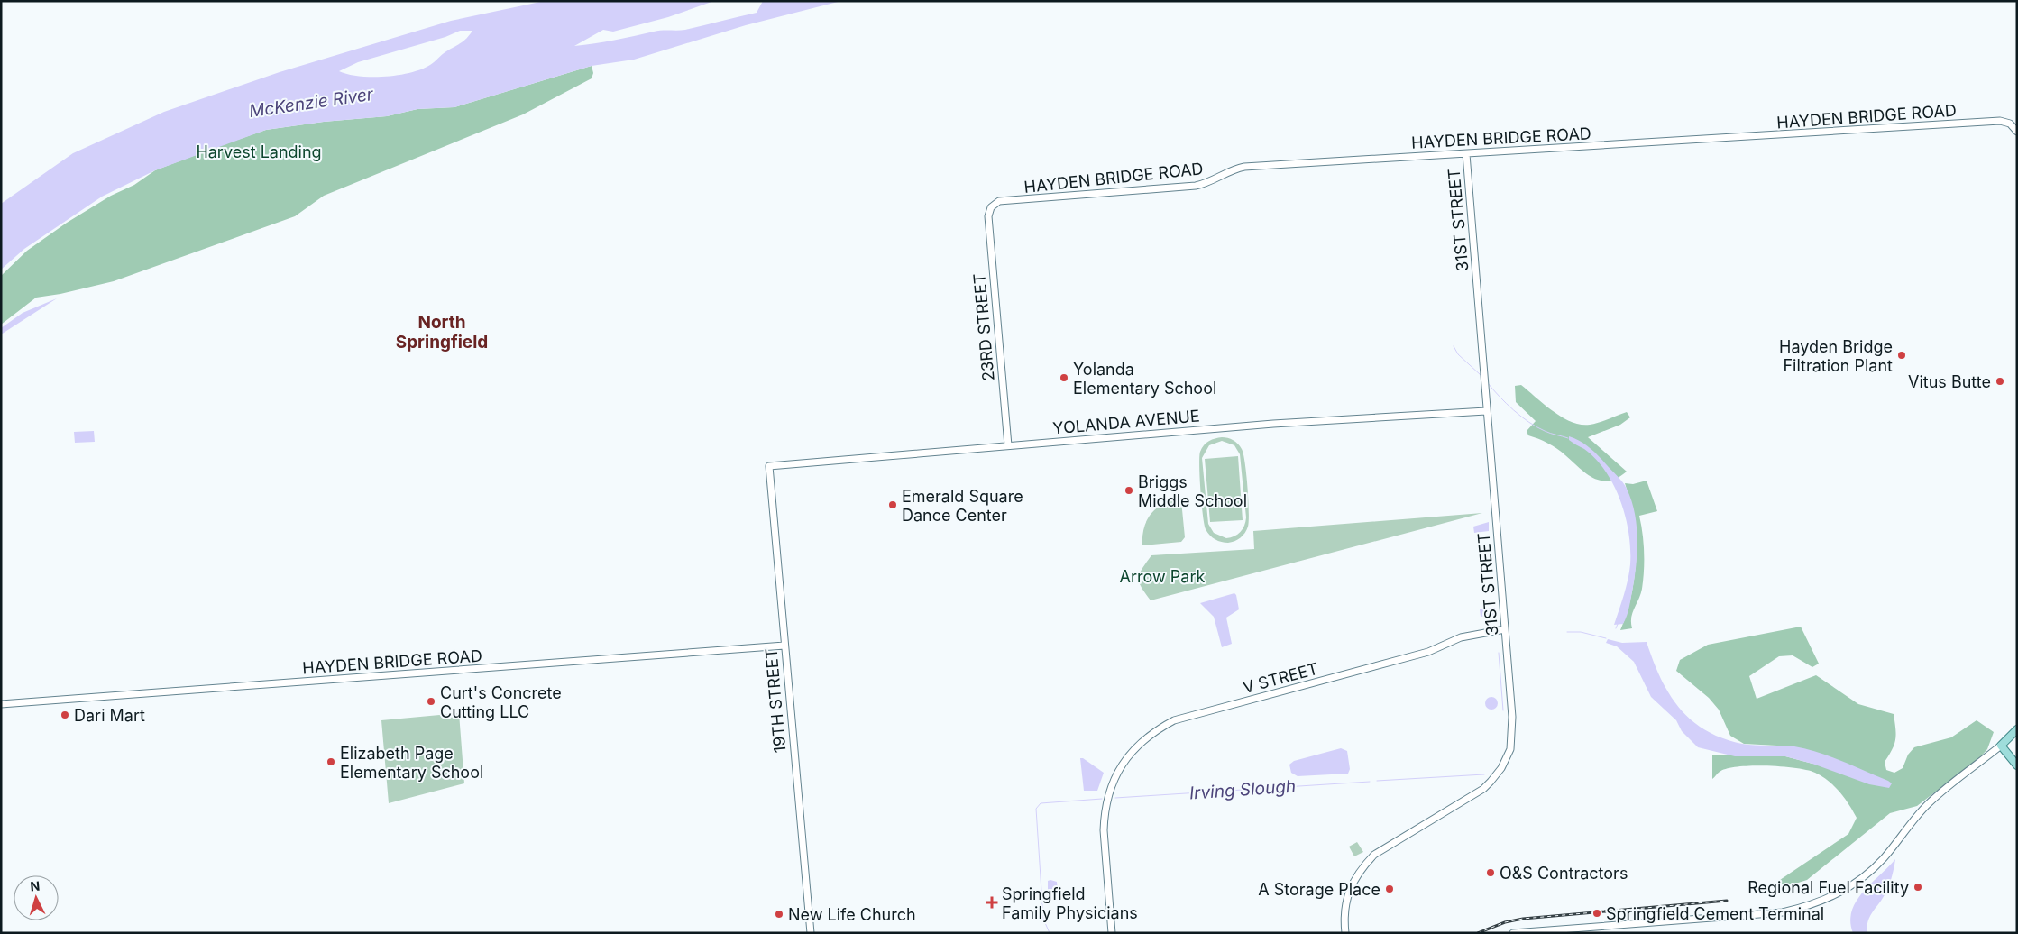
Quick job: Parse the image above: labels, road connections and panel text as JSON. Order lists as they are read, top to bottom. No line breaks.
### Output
{"streets":{"street":["HAYDEN BRIDGE ROAD","31ST STREET","23RD STREET","YOLANDA AVENUE","V STREET","19TH STREET"]},"crossings":[["HAYDEN BRIDGE ROAD","31ST STREET"],["HAYDEN BRIDGE ROAD","23RD STREET"],["HAYDEN BRIDGE ROAD","19TH STREET"],["31ST STREET","YOLANDA AVENUE"],["31ST STREET","V STREET"],["23RD STREET","YOLANDA AVENUE"],["YOLANDA AVENUE","19TH STREET"]],"districts":["North Springfield"],"water":["McKenzie River","Irving Slough"],"parks":["Harvest Landing","Arrow Park"],"places":{"other":["Hayden Bridge Filtration Plant","Yolanda Elementary School","Vitus Butte","Briggs Middle School","Emerald Square Dance Center","Curt's Concrete Cutting LLC","Dari Mart","Elizabeth Page Elementary School","O&S Contractors","Regional Fuel Facility","A Storage Place","Springfield Cement Terminal","New Life Church"],"health":["Springfield Family Physicians"]},"north":"top"}
